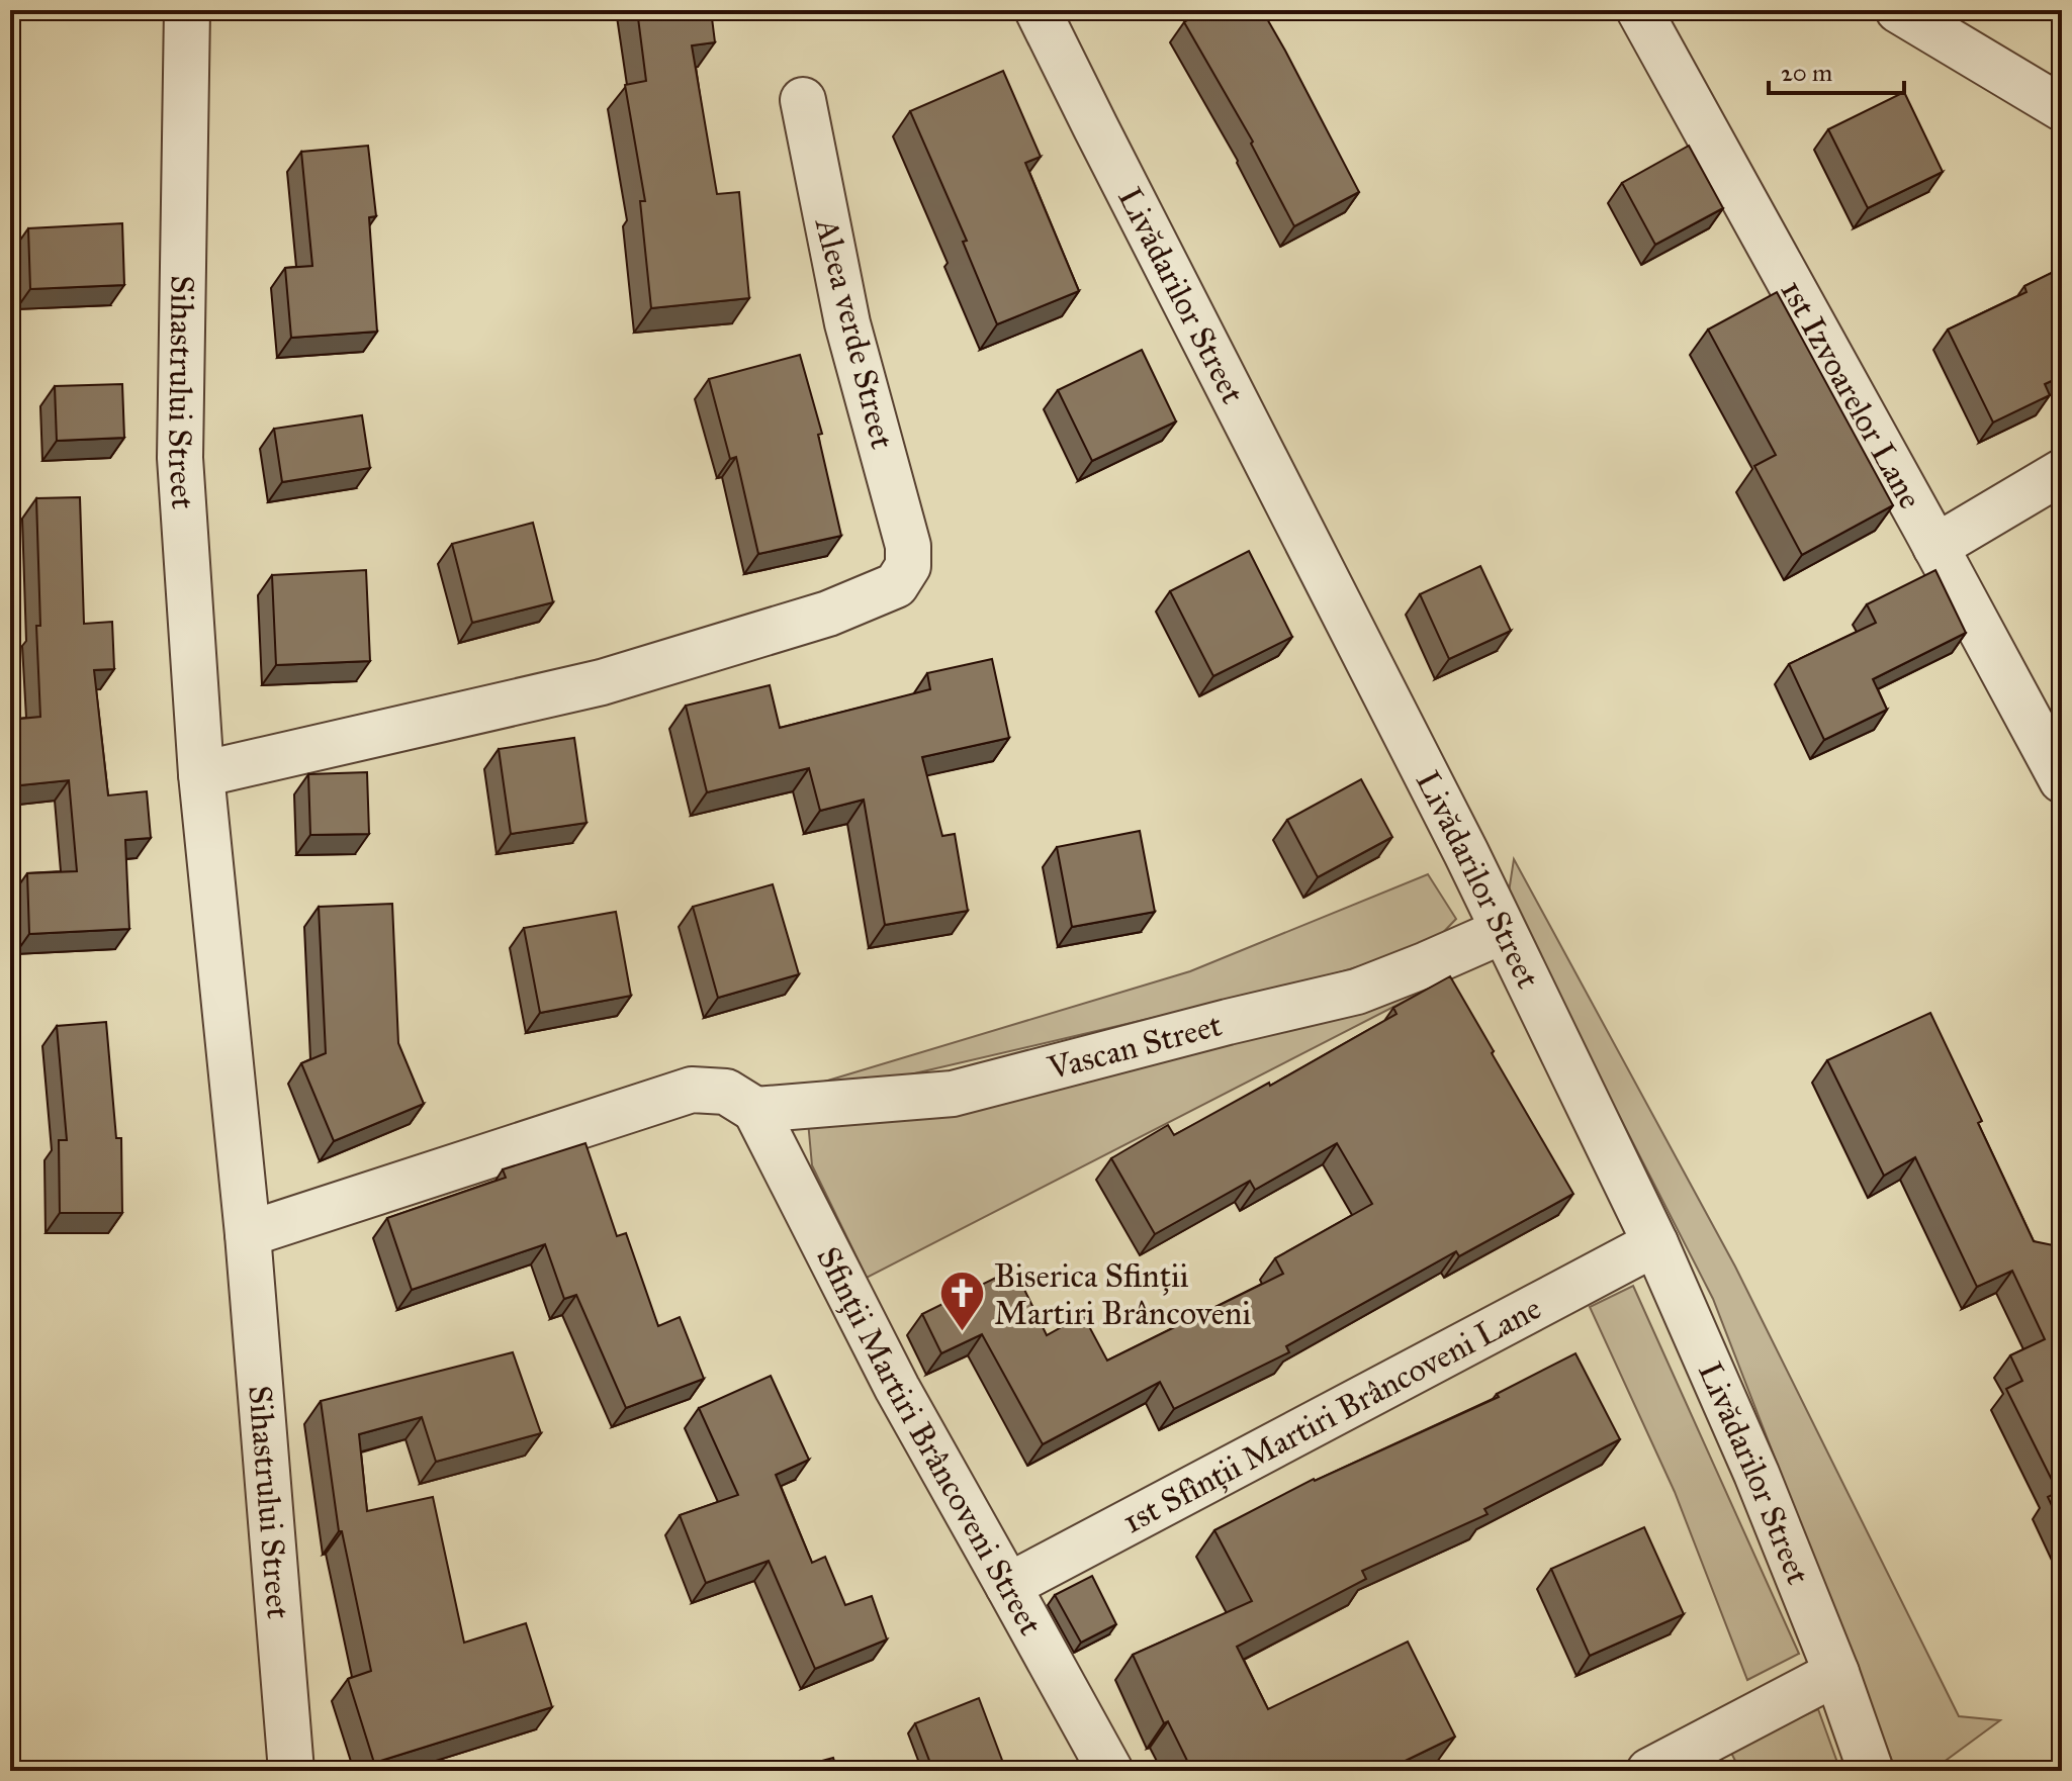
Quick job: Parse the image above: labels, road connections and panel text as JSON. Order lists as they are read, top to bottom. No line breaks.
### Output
{"streets":{"street":["Livădarilor Street","Aleea verde Street","Sihastrului Street","1st Izvoarelor Lane","Vascan Street","1st Sfînții Martiri Brâncoveni Lane","Sfinții Martiri Brâncoveni Street"]},"crossings":[["Livădarilor Street","Vascan Street"],["Livădarilor Street","1st Sfînții Martiri Brâncoveni Lane"],["Aleea verde Street","Sihastrului Street"],["Vascan Street","Sfinții Martiri Brâncoveni Street"],["1st Sfînții Martiri Brâncoveni Lane","Sfinții Martiri Brâncoveni Street"]],"places":{"church":["Biserica Sfinții Martiri Brâncoveni"]},"scale_bar":"20 m"}
